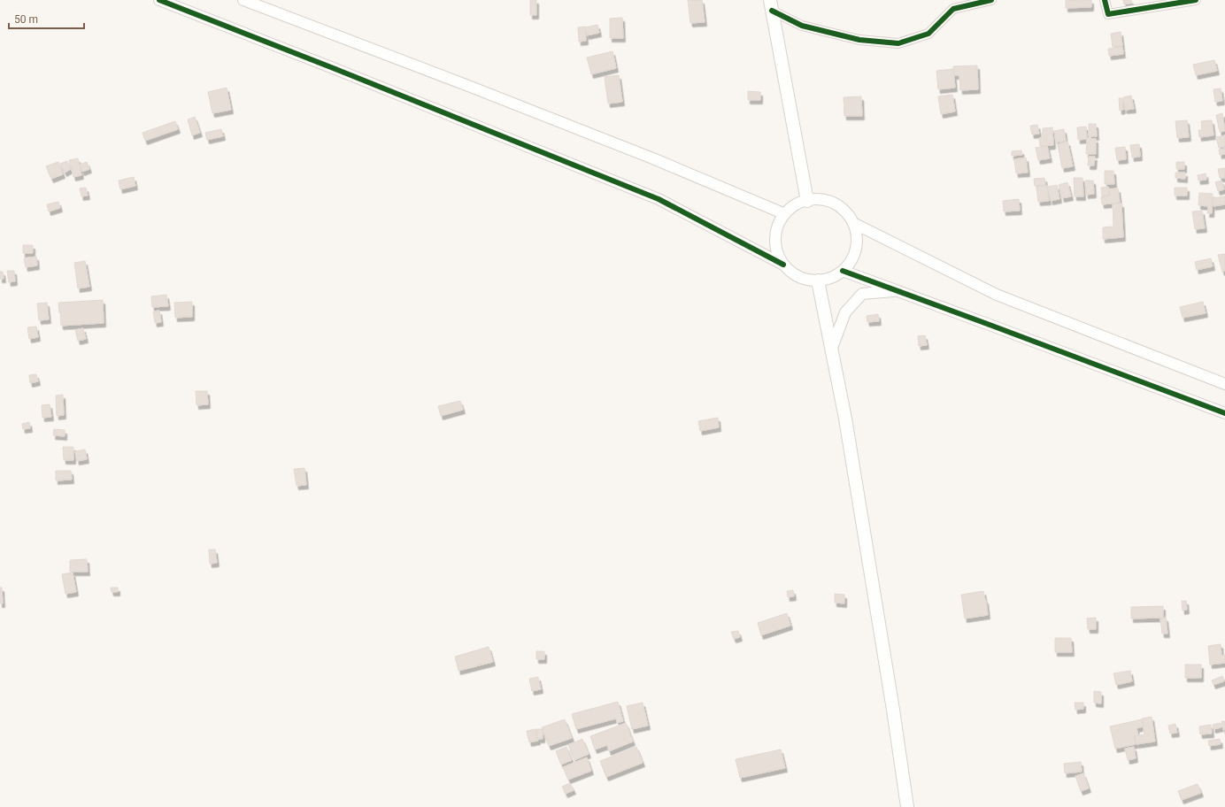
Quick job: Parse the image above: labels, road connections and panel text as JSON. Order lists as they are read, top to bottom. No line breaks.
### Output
{"scale_bar":"50 m"}
